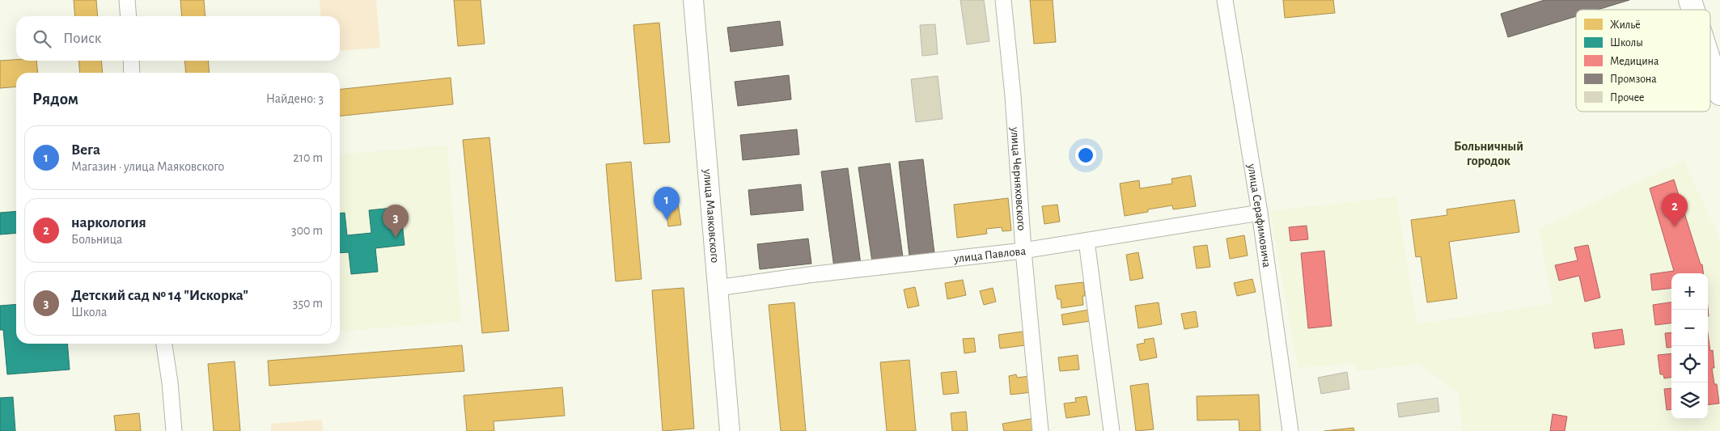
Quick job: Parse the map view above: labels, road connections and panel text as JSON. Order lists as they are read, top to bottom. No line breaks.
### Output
{"streets":{"street":["улица Черняховского","улица Серафимовича","улица Маяковского","улица Павлова"]},"crossings":[["улица Черняховского","улица Павлова"],["улица Серафимовича","улица Павлова"],["улица Маяковского","улица Павлова"]],"districts":["Больничный городок"],"legend":["Жильё","Школы","Медицина","Промзона","Прочее"],"page":{"search":"Поиск","heading":["Рядом","Найдено: 3"],"list":[{"mark":"1","name":"Вега","note":"Магазин · улица Маяковского","value":"210 m"},{"mark":"2","name":"наркология","note":"Больница","value":"300 m"},{"mark":"3","name":"Детский сад № 14 \"Искорка\"","note":"Школа","value":"350 m"}],"pins":["1","2","3"],"map_buttons":["+","−"]}}
